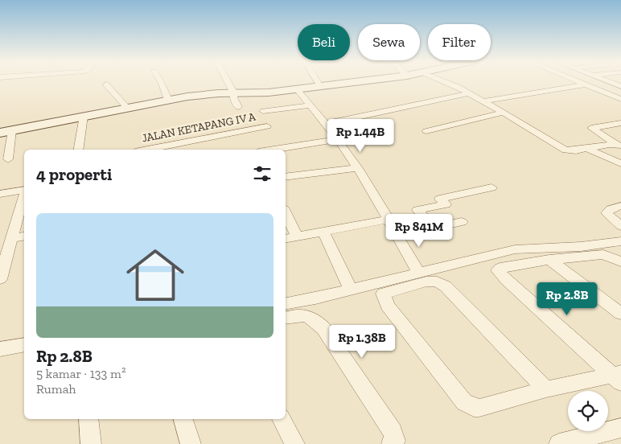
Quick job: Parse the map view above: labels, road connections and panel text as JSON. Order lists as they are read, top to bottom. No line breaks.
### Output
{"streets":{"street":["JALAN KETAPANG IV A"]},"page":{"chip":["Beli","Sewa","Filter"],"price":["Rp 1.44B","Rp 841M","Rp 2.8B","Rp 1.38B"],"heading":"4 properti","list":[{"name":"Rp 2.8B","note":"5 kamar · 133 m² · Rumah"}]}}
